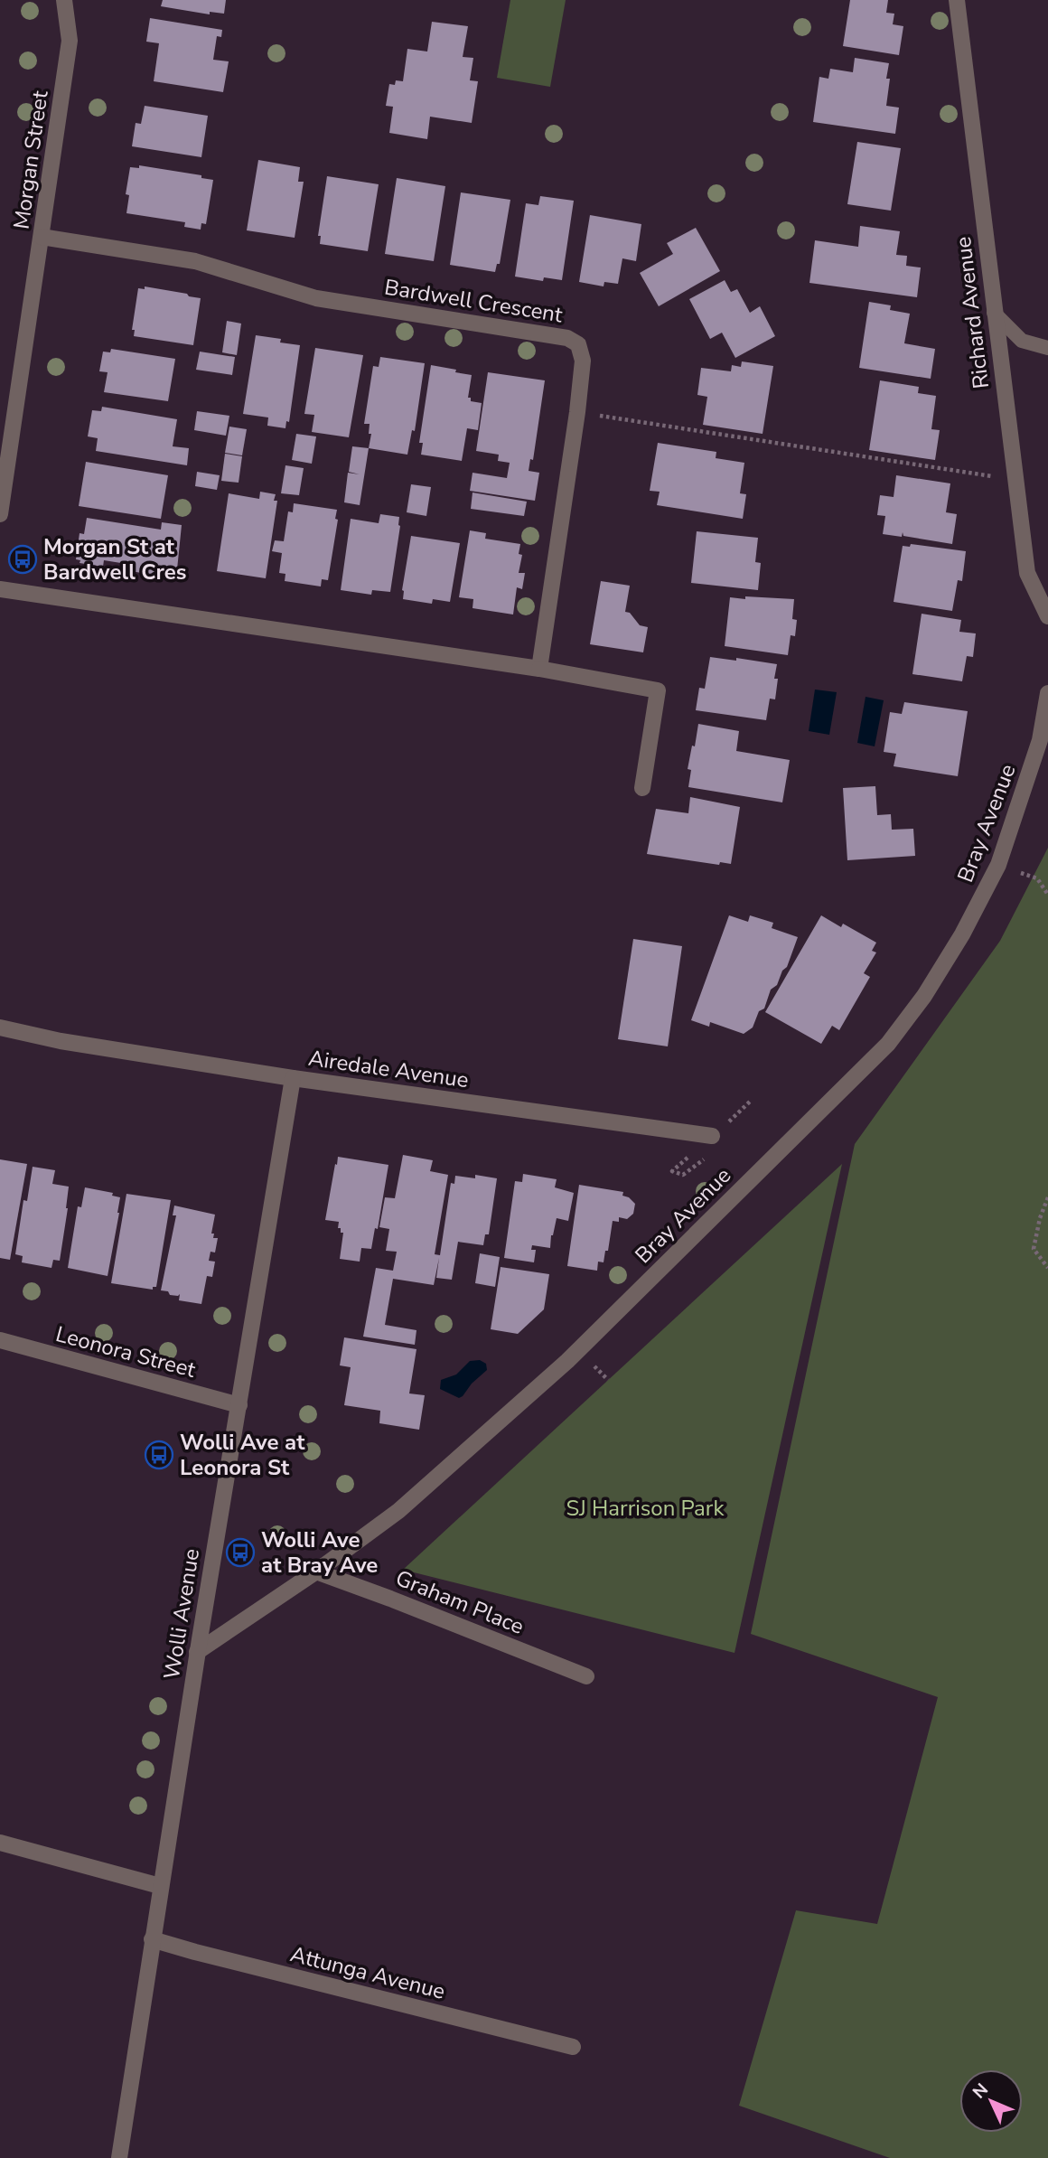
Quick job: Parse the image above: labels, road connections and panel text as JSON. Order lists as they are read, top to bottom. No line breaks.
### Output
{"streets":{"street":["Morgan Street","Bardwell Crescent","Richard Avenue","Bray Avenue","Airedale Avenue","Leonora Street","Graham Place","Wolli Avenue","Attunga Avenue"]},"crossings":[["Morgan Street","Bardwell Crescent"],["Bray Avenue","Graham Place"],["Bray Avenue","Wolli Avenue"],["Airedale Avenue","Wolli Avenue"],["Leonora Street","Wolli Avenue"],["Wolli Avenue","Attunga Avenue"]],"parks":["SJ Harrison Park"],"places":{"bus stop":["Morgan St at Bardwell Cres","Wolli Ave at Leonora St","Wolli Ave at Bray Ave"]},"north":"top left"}
